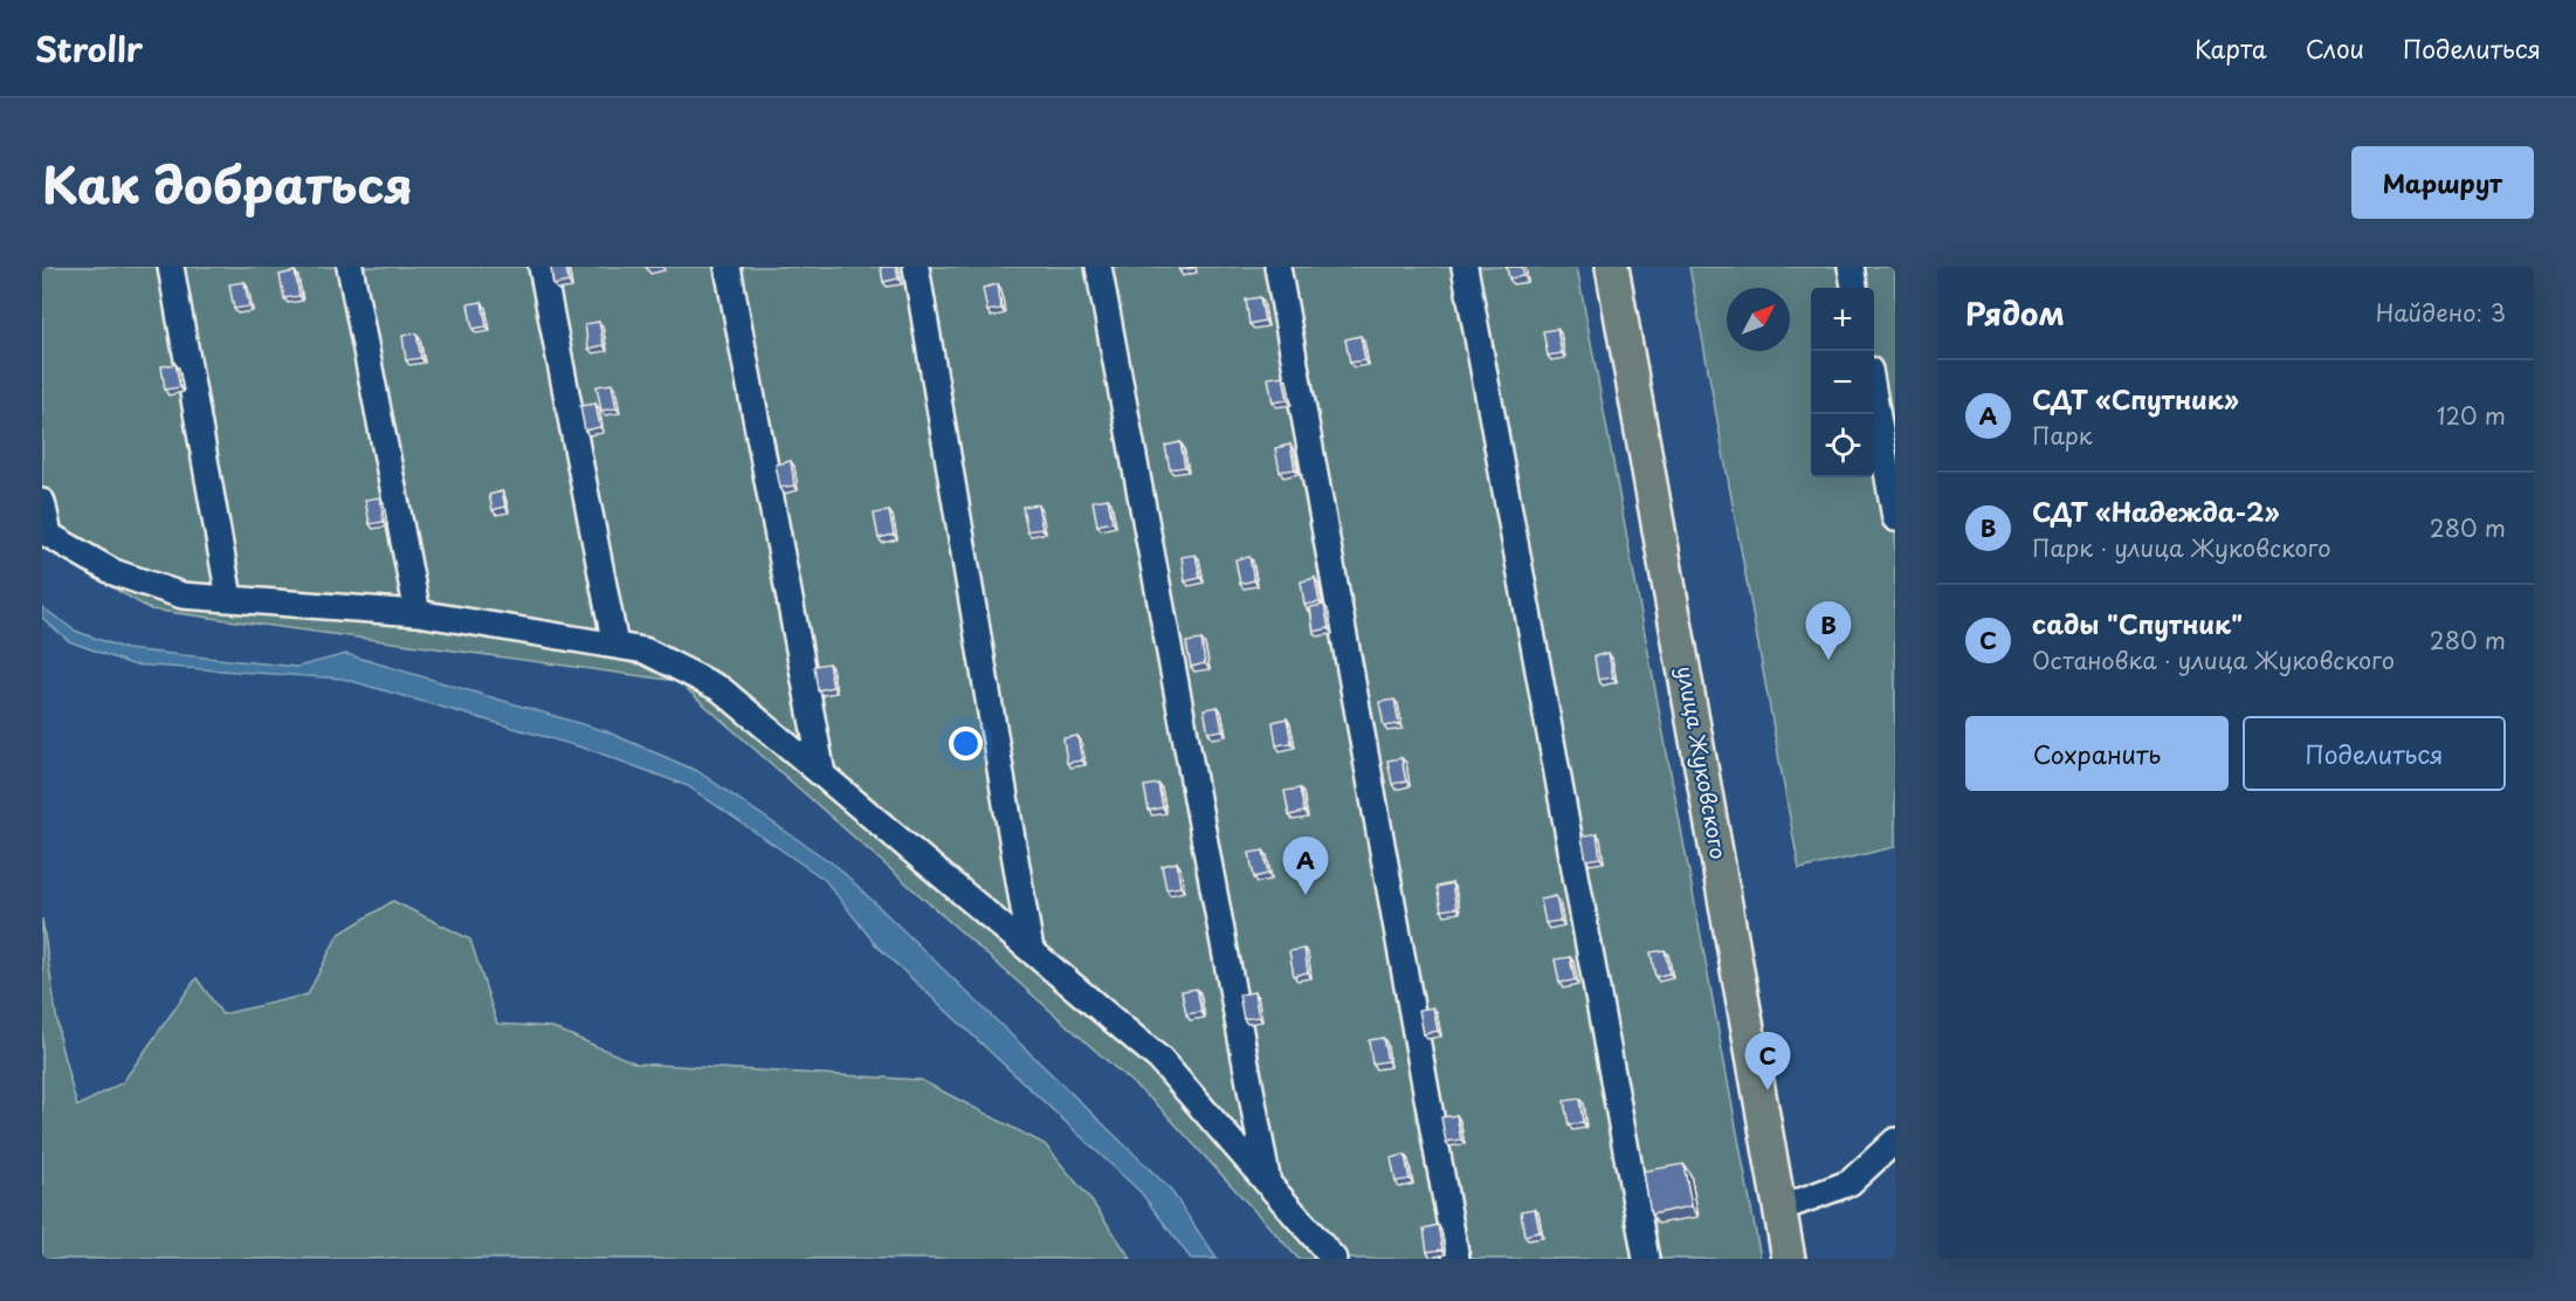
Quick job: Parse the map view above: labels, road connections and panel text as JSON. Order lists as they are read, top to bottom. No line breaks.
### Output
{"streets":{"main road":["улица Жуковского"]},"north":"top right","page":{"header":"Strollr","nav":["Карта","Слои","Поделиться"],"title":"Как добраться","buttons":["Маршрут",["Сохранить","Поделиться"]],"heading":["Рядом","Найдено: 3"],"map_buttons":["+","−"],"list":[{"mark":"A","name":"СДТ «Спутник»","note":"Парк","value":"120 m"},{"mark":"B","name":"СДТ «Надежда-2»","note":"Парк · улица Жуковского","value":"280 m"},{"mark":"C","name":"сады \"Спутник\"","note":"Остановка · улица Жуковского","value":"280 m"}],"pins":["B","A","C"]}}
